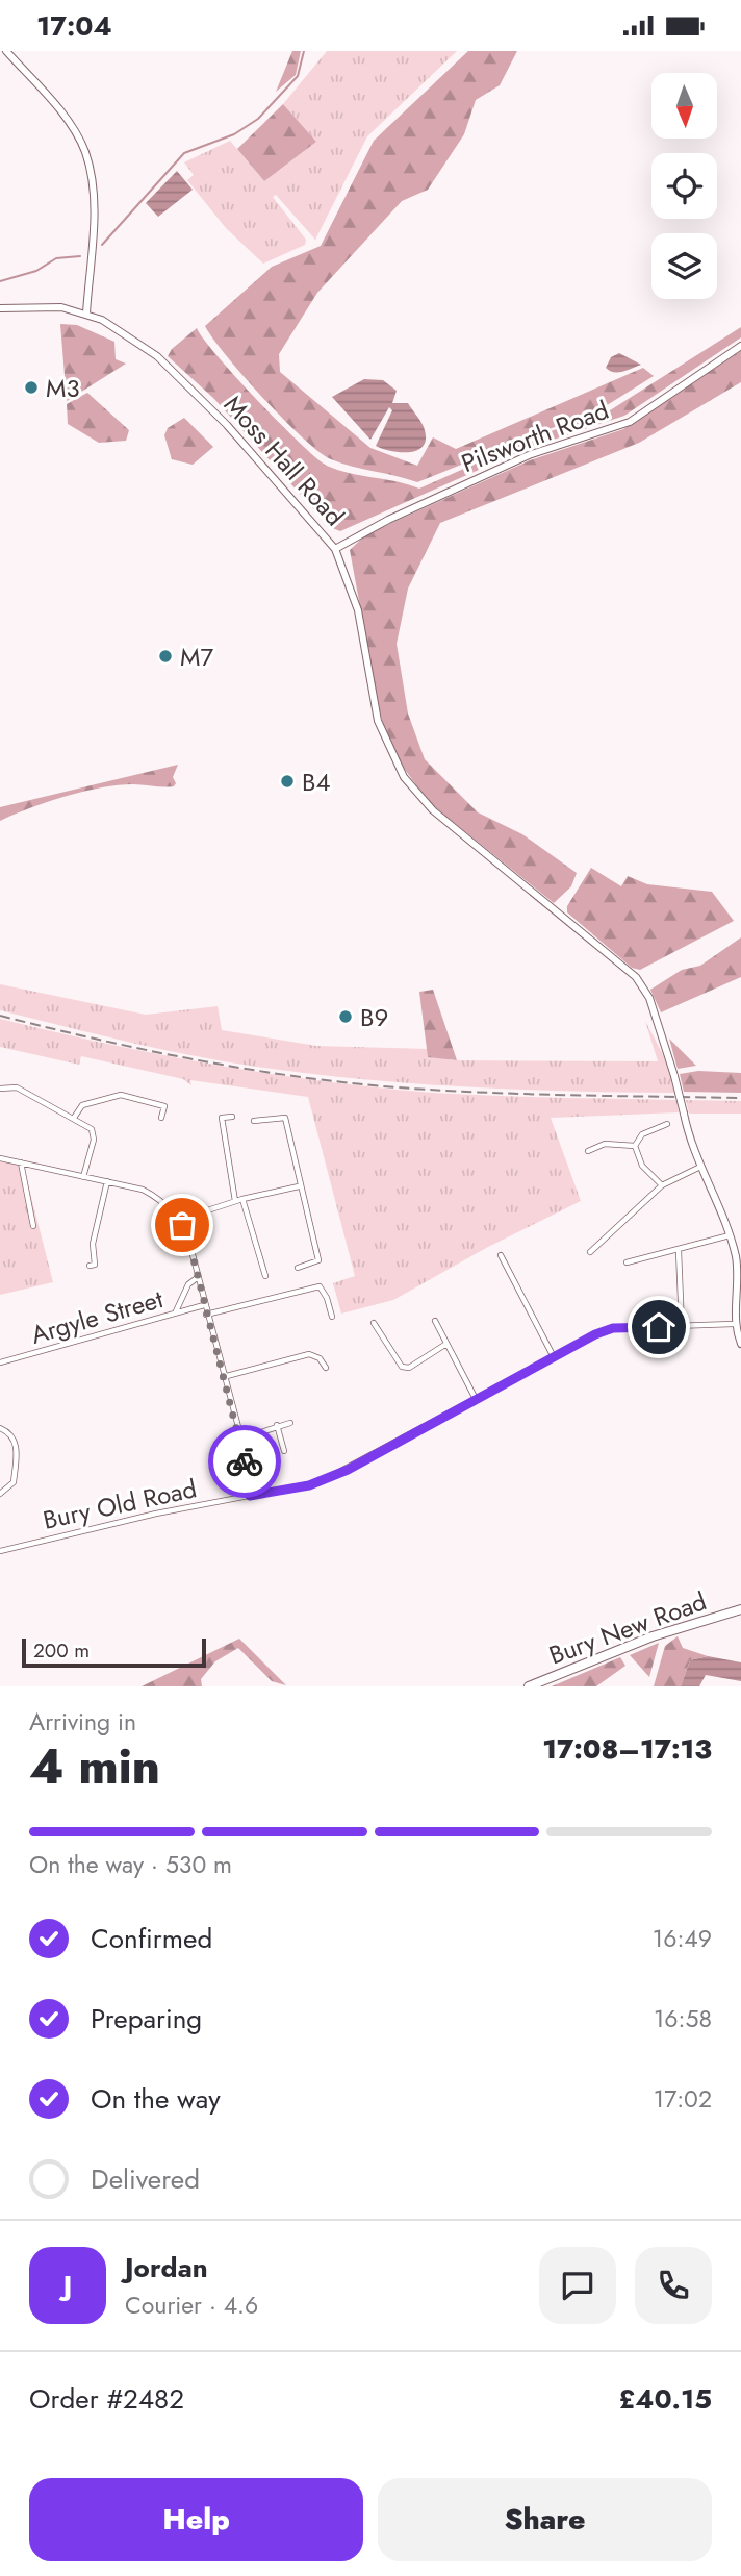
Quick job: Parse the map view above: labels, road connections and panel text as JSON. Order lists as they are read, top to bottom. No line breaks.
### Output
{"streets":{"highway":["Bury New Road"],"street":["Pilsworth Road","Moss Hall Road","Argyle Street","Bury Old Road"]},"crossings":[["Pilsworth Road","Moss Hall Road"],["Moss Hall Road","Bury Old Road"]],"places":["M3","M7","B4","B9"],"scale_bar":"200 m","north":"bottom","page":{"status":"17:04","scale":"200 m","heading":["4 min","Arriving in","17:08–17:13"],"panel":["Jordan","Courier · 4.6","Order #2482","£40.15"],"bar":"On the way · 530 m","list":[["Confirmed","16:49"],["Preparing","16:58"],["On the way","17:02"],"Delivered"],"round":"J","buttons":["Help","Share"]}}
